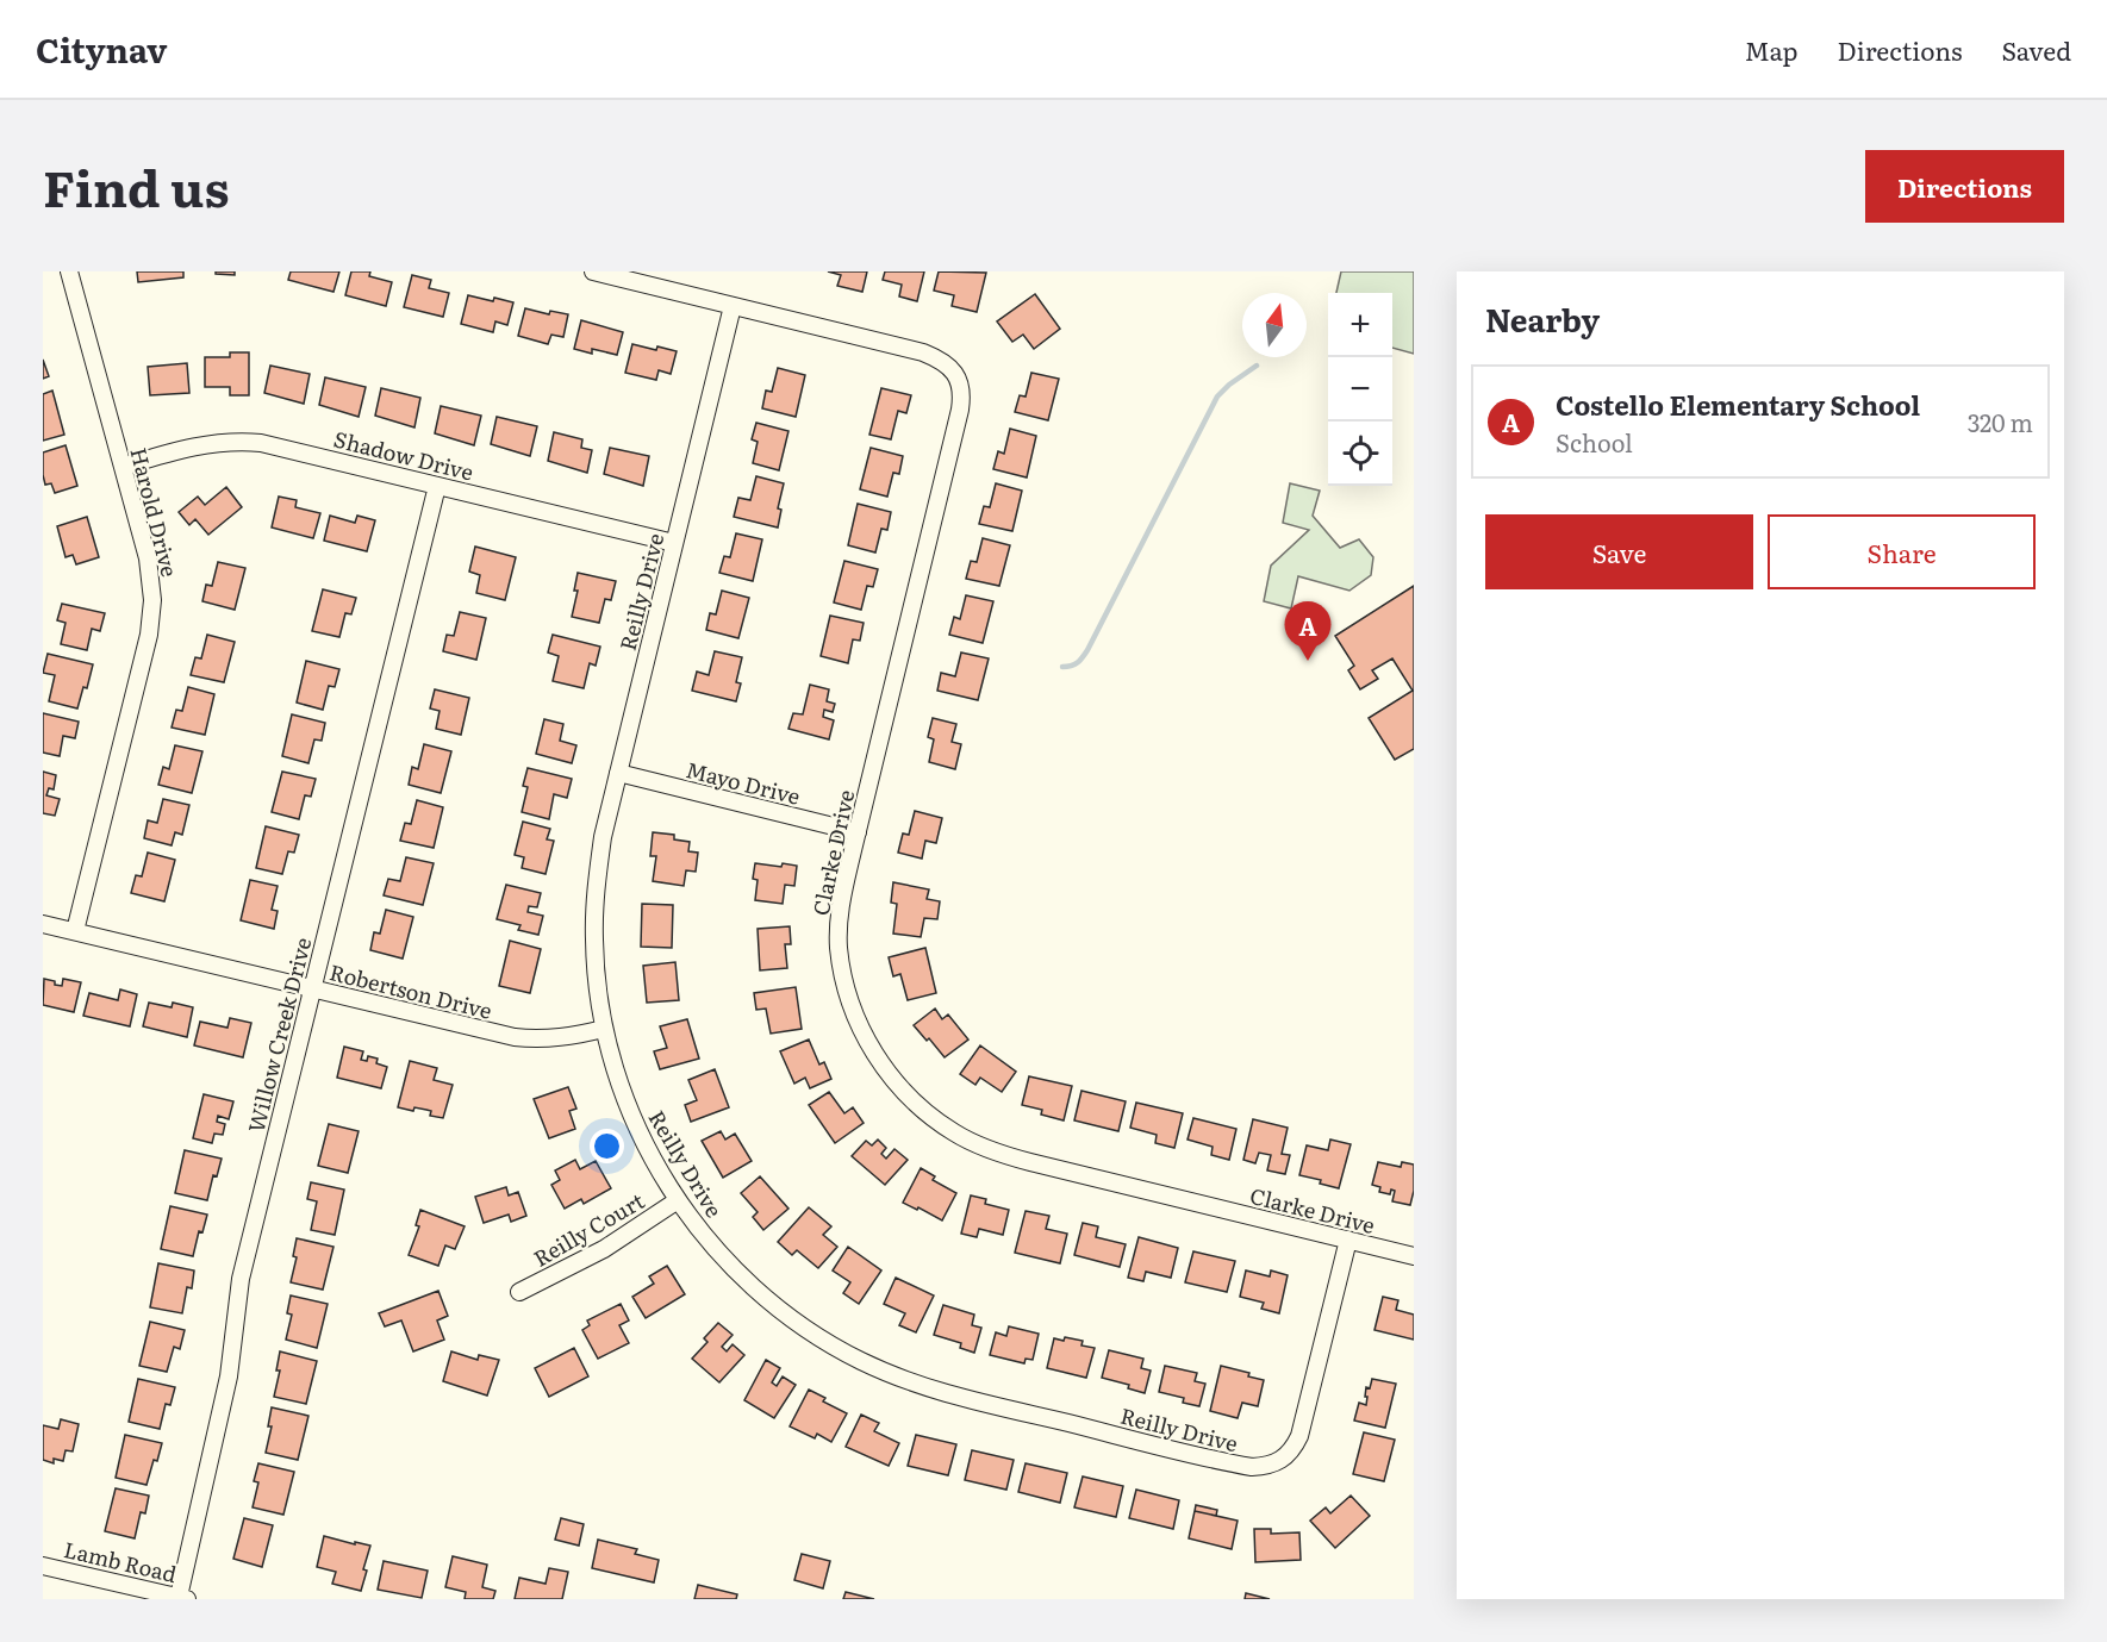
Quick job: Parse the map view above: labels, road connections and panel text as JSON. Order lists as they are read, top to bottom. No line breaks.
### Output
{"streets":{"street":["Shadow Drive","Harold Drive","Reilly Drive","Mayo Drive","Clarke Drive","Robertson Drive","Willow Creek Drive","Reilly Court","Lamb Road"]},"crossings":[["Shadow Drive","Harold Drive"],["Shadow Drive","Reilly Drive"],["Shadow Drive","Willow Creek Drive"],["Harold Drive","Robertson Drive"],["Reilly Drive","Mayo Drive"],["Reilly Drive","Clarke Drive"],["Reilly Drive","Robertson Drive"],["Reilly Drive","Reilly Court"],["Mayo Drive","Clarke Drive"],["Robertson Drive","Willow Creek Drive"],["Willow Creek Drive","Lamb Road"]],"north":"top","page":{"header":"Citynav","nav":["Map","Directions","Saved"],"title":"Find us","buttons":["Directions",["Save","Share"]],"heading":"Nearby","map_buttons":["+","−"],"list":[{"mark":"A","name":"Costello Elementary School","note":"School","value":"320 m"}],"pins":"A"}}
